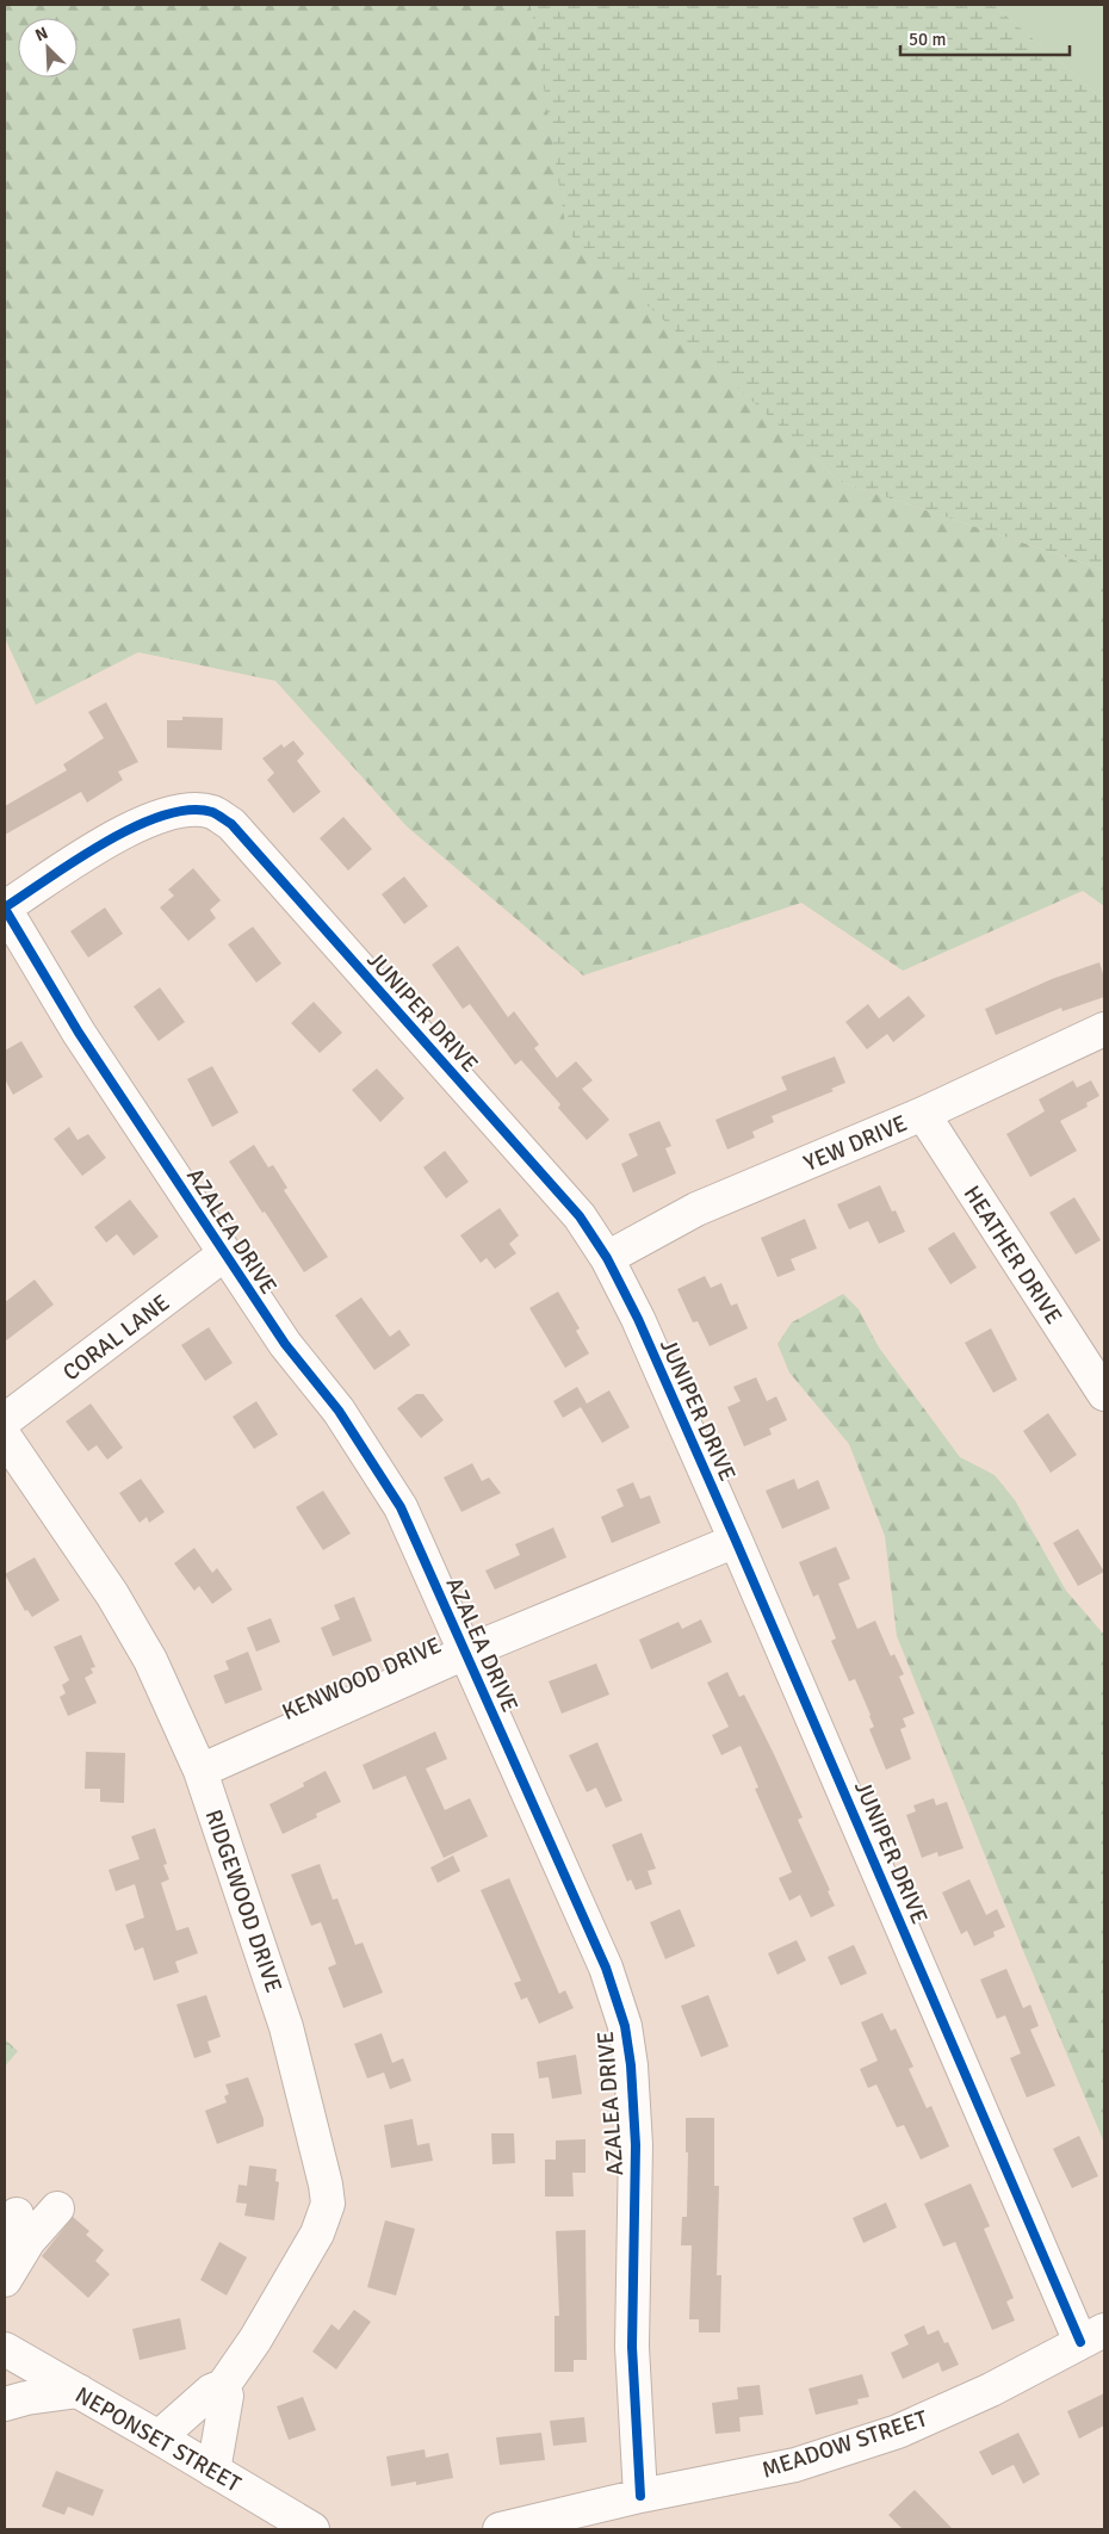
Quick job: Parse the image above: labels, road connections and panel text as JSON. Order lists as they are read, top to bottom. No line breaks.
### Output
{"streets":{"street":["JUNIPER DRIVE","YEW DRIVE","AZALEA DRIVE","HEATHER DRIVE","CORAL LANE","KENWOOD DRIVE","RIDGEWOOD DRIVE","NEPONSET STREET","MEADOW STREET"]},"crossings":[["JUNIPER DRIVE","YEW DRIVE"],["JUNIPER DRIVE","AZALEA DRIVE"],["JUNIPER DRIVE","KENWOOD DRIVE"],["JUNIPER DRIVE","MEADOW STREET"],["YEW DRIVE","HEATHER DRIVE"],["AZALEA DRIVE","CORAL LANE"],["AZALEA DRIVE","KENWOOD DRIVE"],["AZALEA DRIVE","MEADOW STREET"],["KENWOOD DRIVE","RIDGEWOOD DRIVE"],["RIDGEWOOD DRIVE","NEPONSET STREET"]],"scale_bar":"50 m","north":"top left"}
